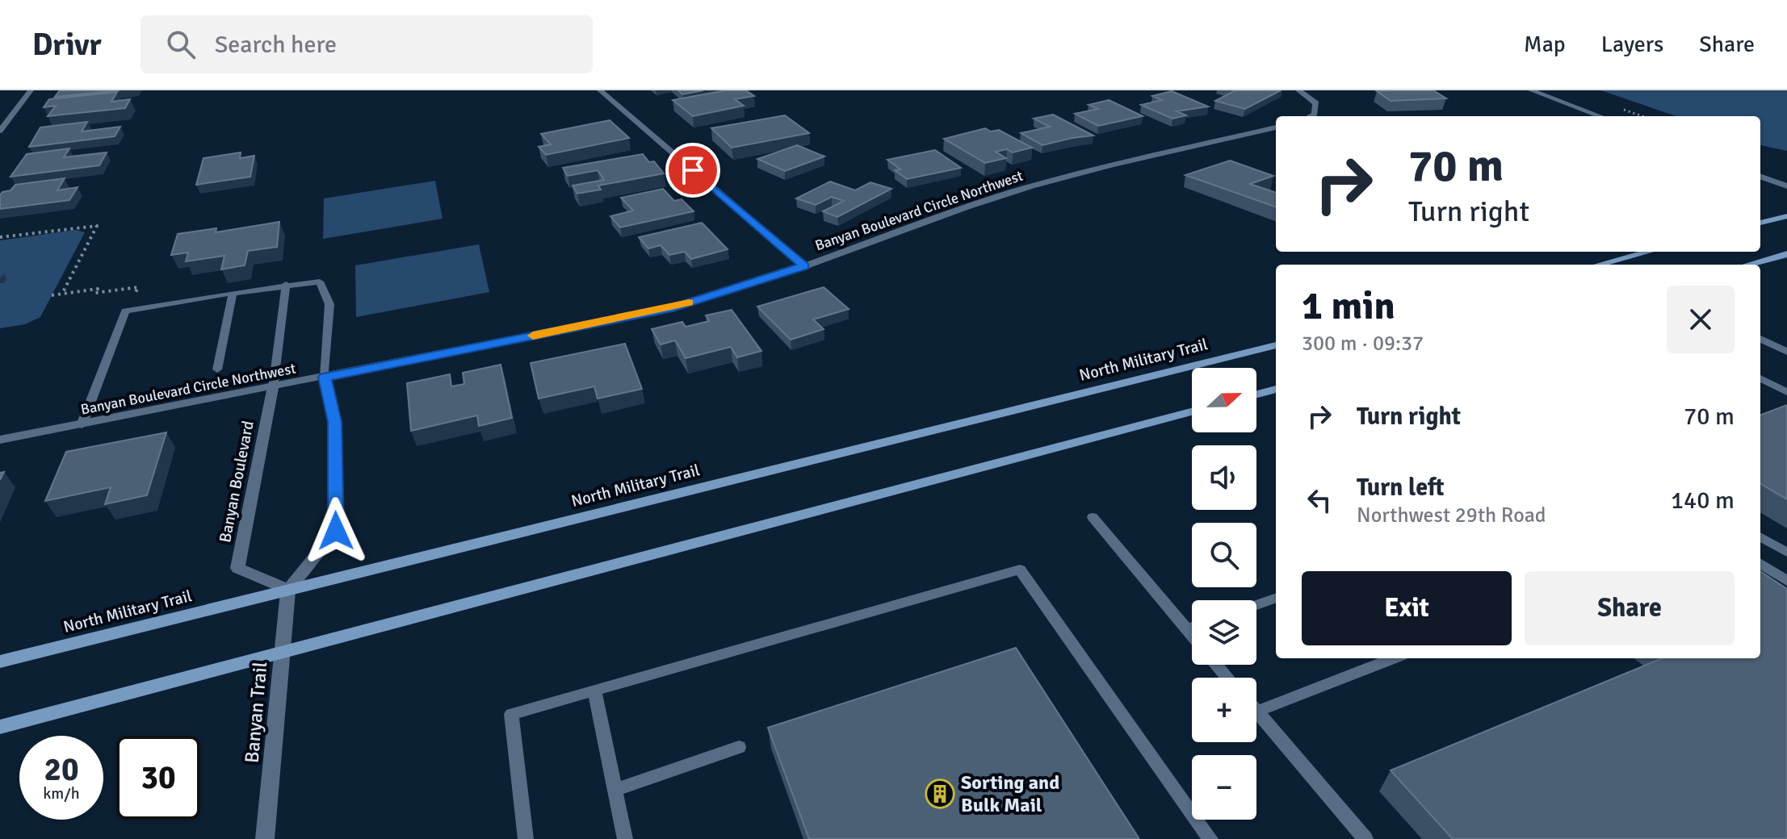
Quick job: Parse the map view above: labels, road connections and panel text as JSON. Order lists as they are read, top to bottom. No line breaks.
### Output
{"streets":{"main road":["North Military Trail"],"street":["Banyan Boulevard Circle Northwest","Banyan Boulevard","Banyan Trail"]},"crossings":[["Banyan Boulevard Circle Northwest","Banyan Boulevard"],["North Military Trail","Banyan Boulevard"],["North Military Trail","Banyan Trail"],["Banyan Boulevard","Banyan Trail"]],"places":{"building":["Sorting and Bulk Mail"]},"north":"right","page":{"header":"Drivr","search":"Search here","nav":["Map","Layers","Share"],"turn":["70 m","Turn right"],"heading":["1 min","300 m · 09:37"],"map_buttons":["+","−"],"list":[{"name":"Turn right","value":"70 m"},{"name":"Turn left","note":"Northwest 29th Road","value":"140 m"}],"buttons":["Exit","Share"],"speed":"20 km/h","limit":"30"}}
